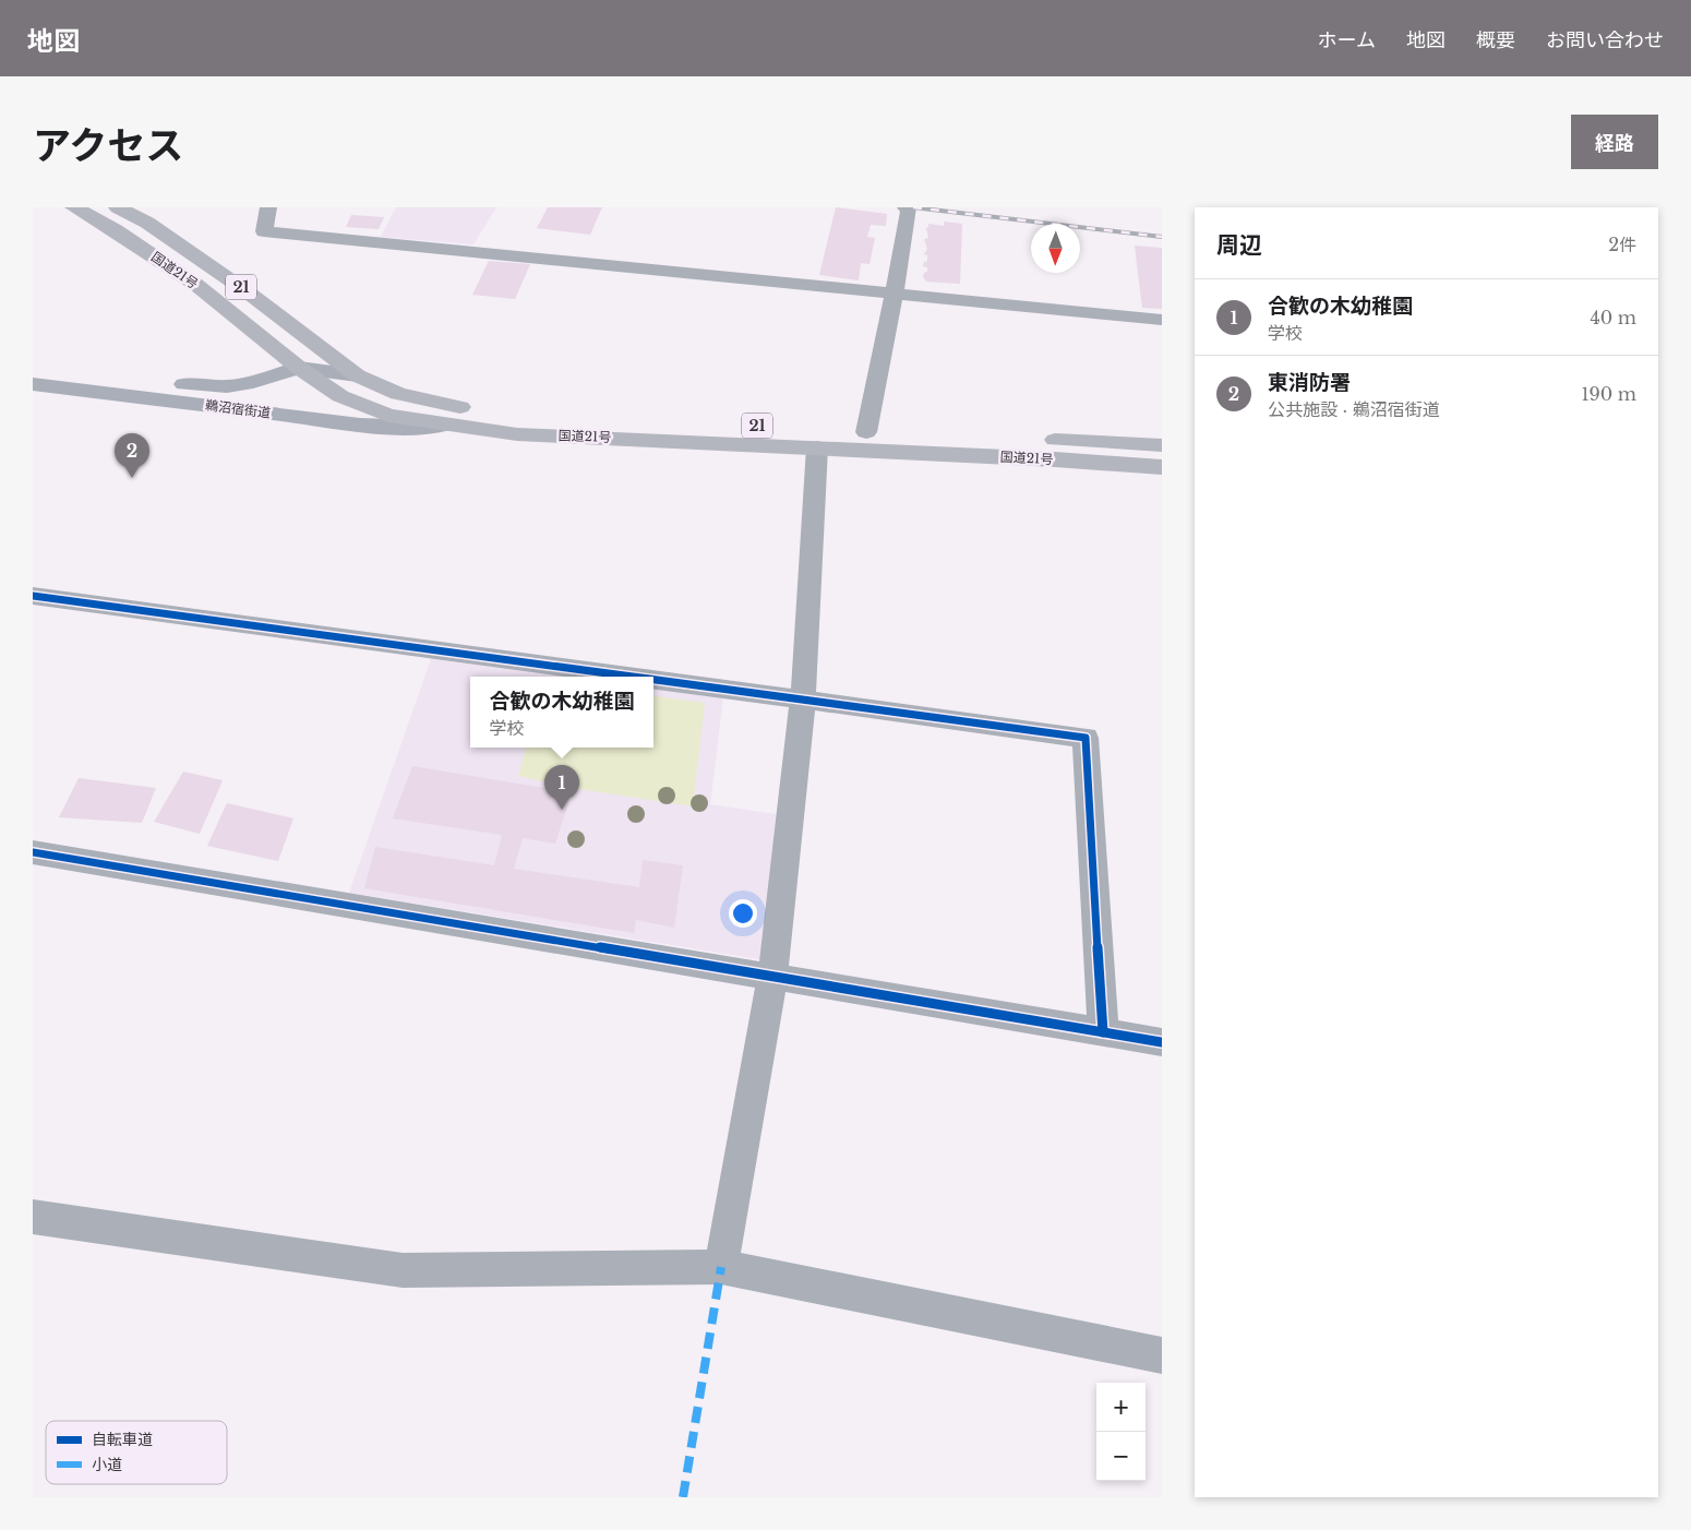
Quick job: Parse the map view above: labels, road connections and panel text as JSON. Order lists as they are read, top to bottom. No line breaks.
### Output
{"streets":{"highway":["国道21号","21"],"street":["鵜沼宿街道"]},"crossings":[["国道21号","鵜沼宿街道"]],"legend":["自転車道","小道"],"north":"bottom","page":{"header":"地図","nav":["ホーム","地図","概要","お問い合わせ"],"title":"アクセス","buttons":"経路","heading":["周辺","2件"],"list":[{"mark":"1","name":"合歓の木幼稚園","note":"学校","value":"40 m"},{"mark":"2","name":"東消防署","note":"公共施設 · 鵜沼宿街道","value":"190 m"}],"pins":["2","1"],"popup":["合歓の木幼稚園","学校"],"map_buttons":["+","−"]}}
